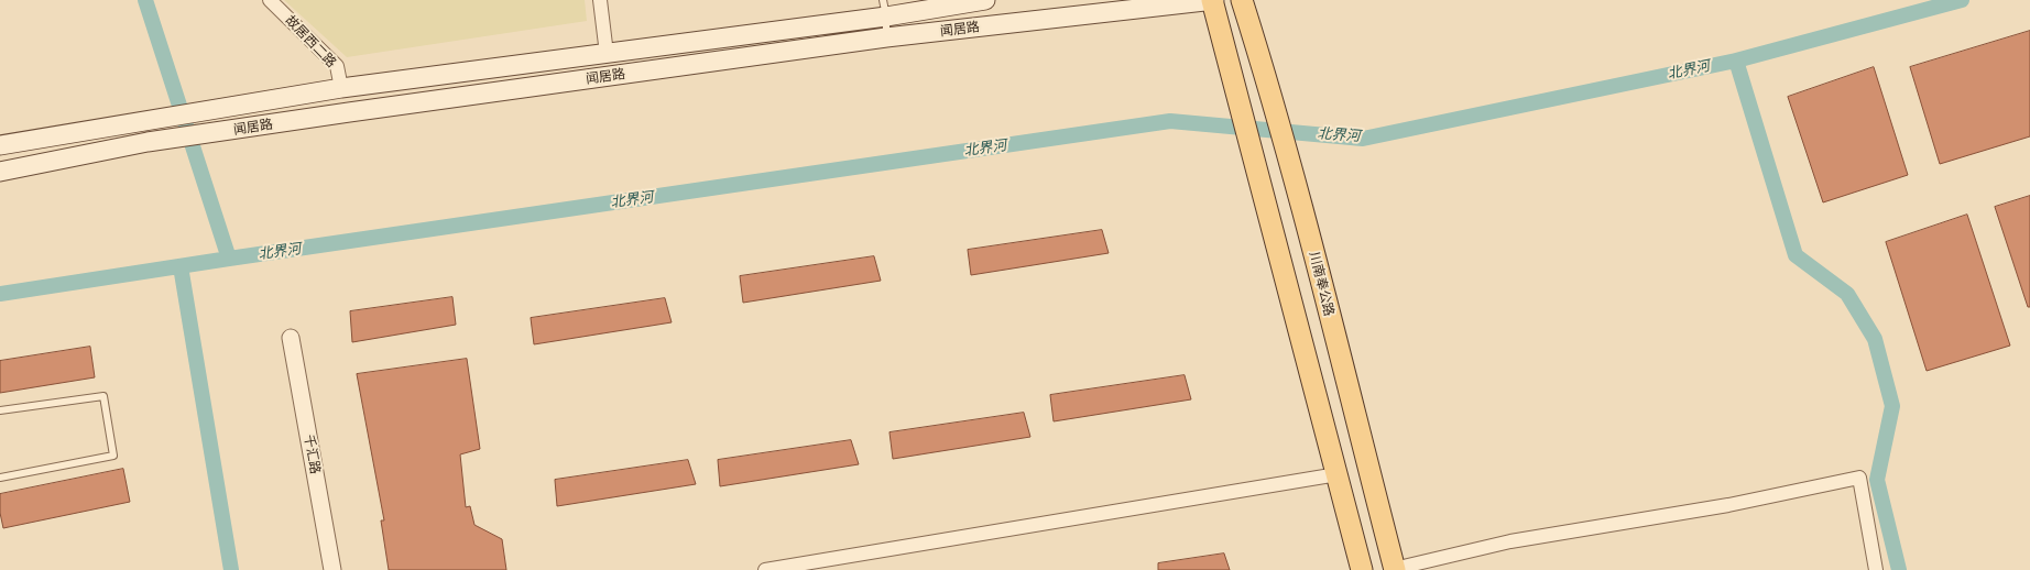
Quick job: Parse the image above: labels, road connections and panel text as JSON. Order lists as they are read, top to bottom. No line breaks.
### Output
{"streets":{"main road":["闻居路","川南奉公路"],"street":["故居西二路","千汇路"]},"water":["北界河"]}
